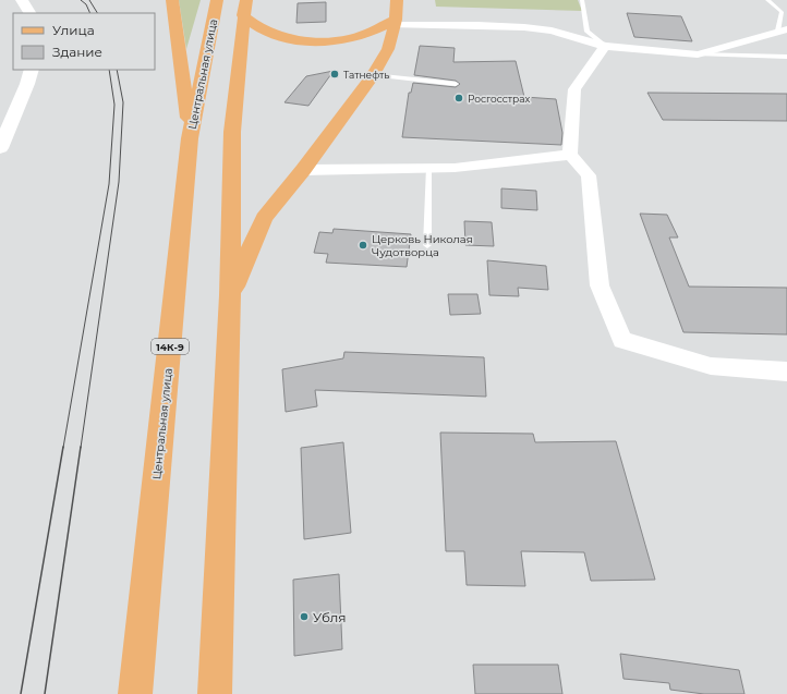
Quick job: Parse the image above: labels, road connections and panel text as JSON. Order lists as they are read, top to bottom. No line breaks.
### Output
{"streets":{"main road":["Центральная улица","14К-9"]},"places":["Татнефть","Росгосстрах","Церковь Николая Чудотворца","Убля"],"legend":["Улица","Здание"]}
